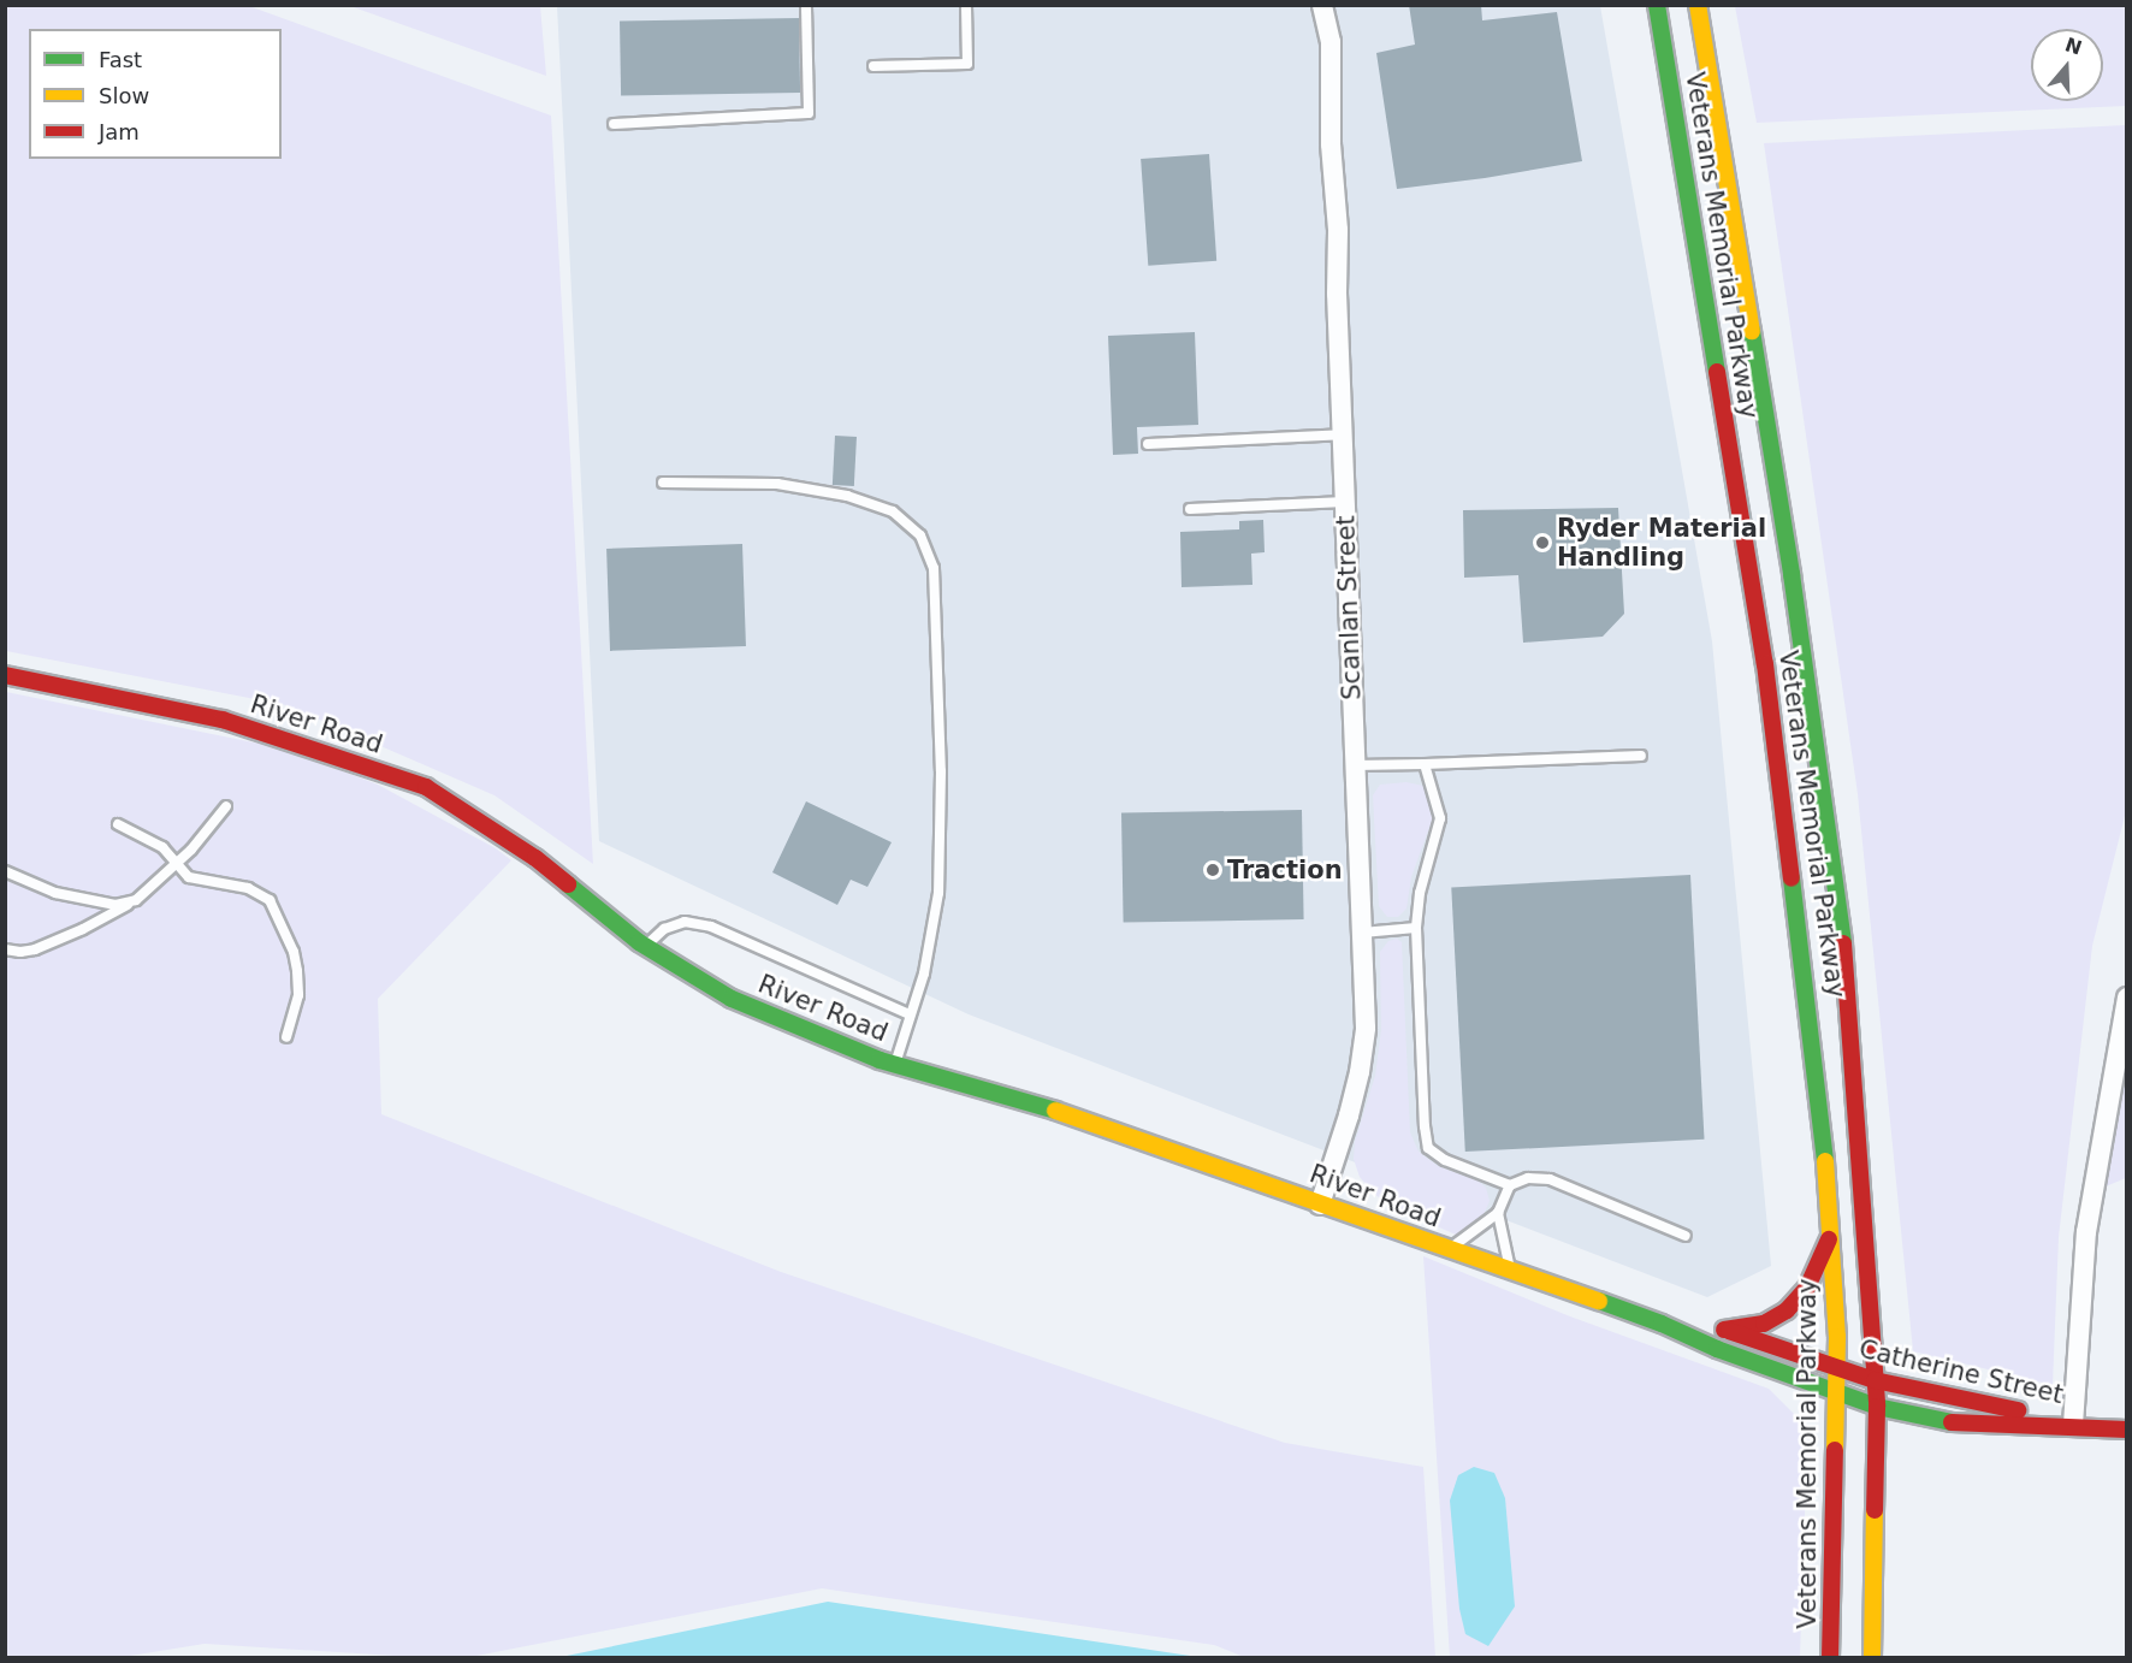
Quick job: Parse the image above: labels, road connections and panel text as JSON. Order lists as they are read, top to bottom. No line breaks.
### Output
{"streets":{"main road":["Veterans Memorial Parkway","River Road","Catherine Street"],"street":["Scanlan Street"]},"crossings":[["Veterans Memorial Parkway","River Road"],["Veterans Memorial Parkway","Catherine Street"],["Scanlan Street","River Road"],["River Road","Catherine Street"]],"places":["Ryder Material Handling","Traction"],"legend":["Fast","Slow","Jam"],"north":"top"}
